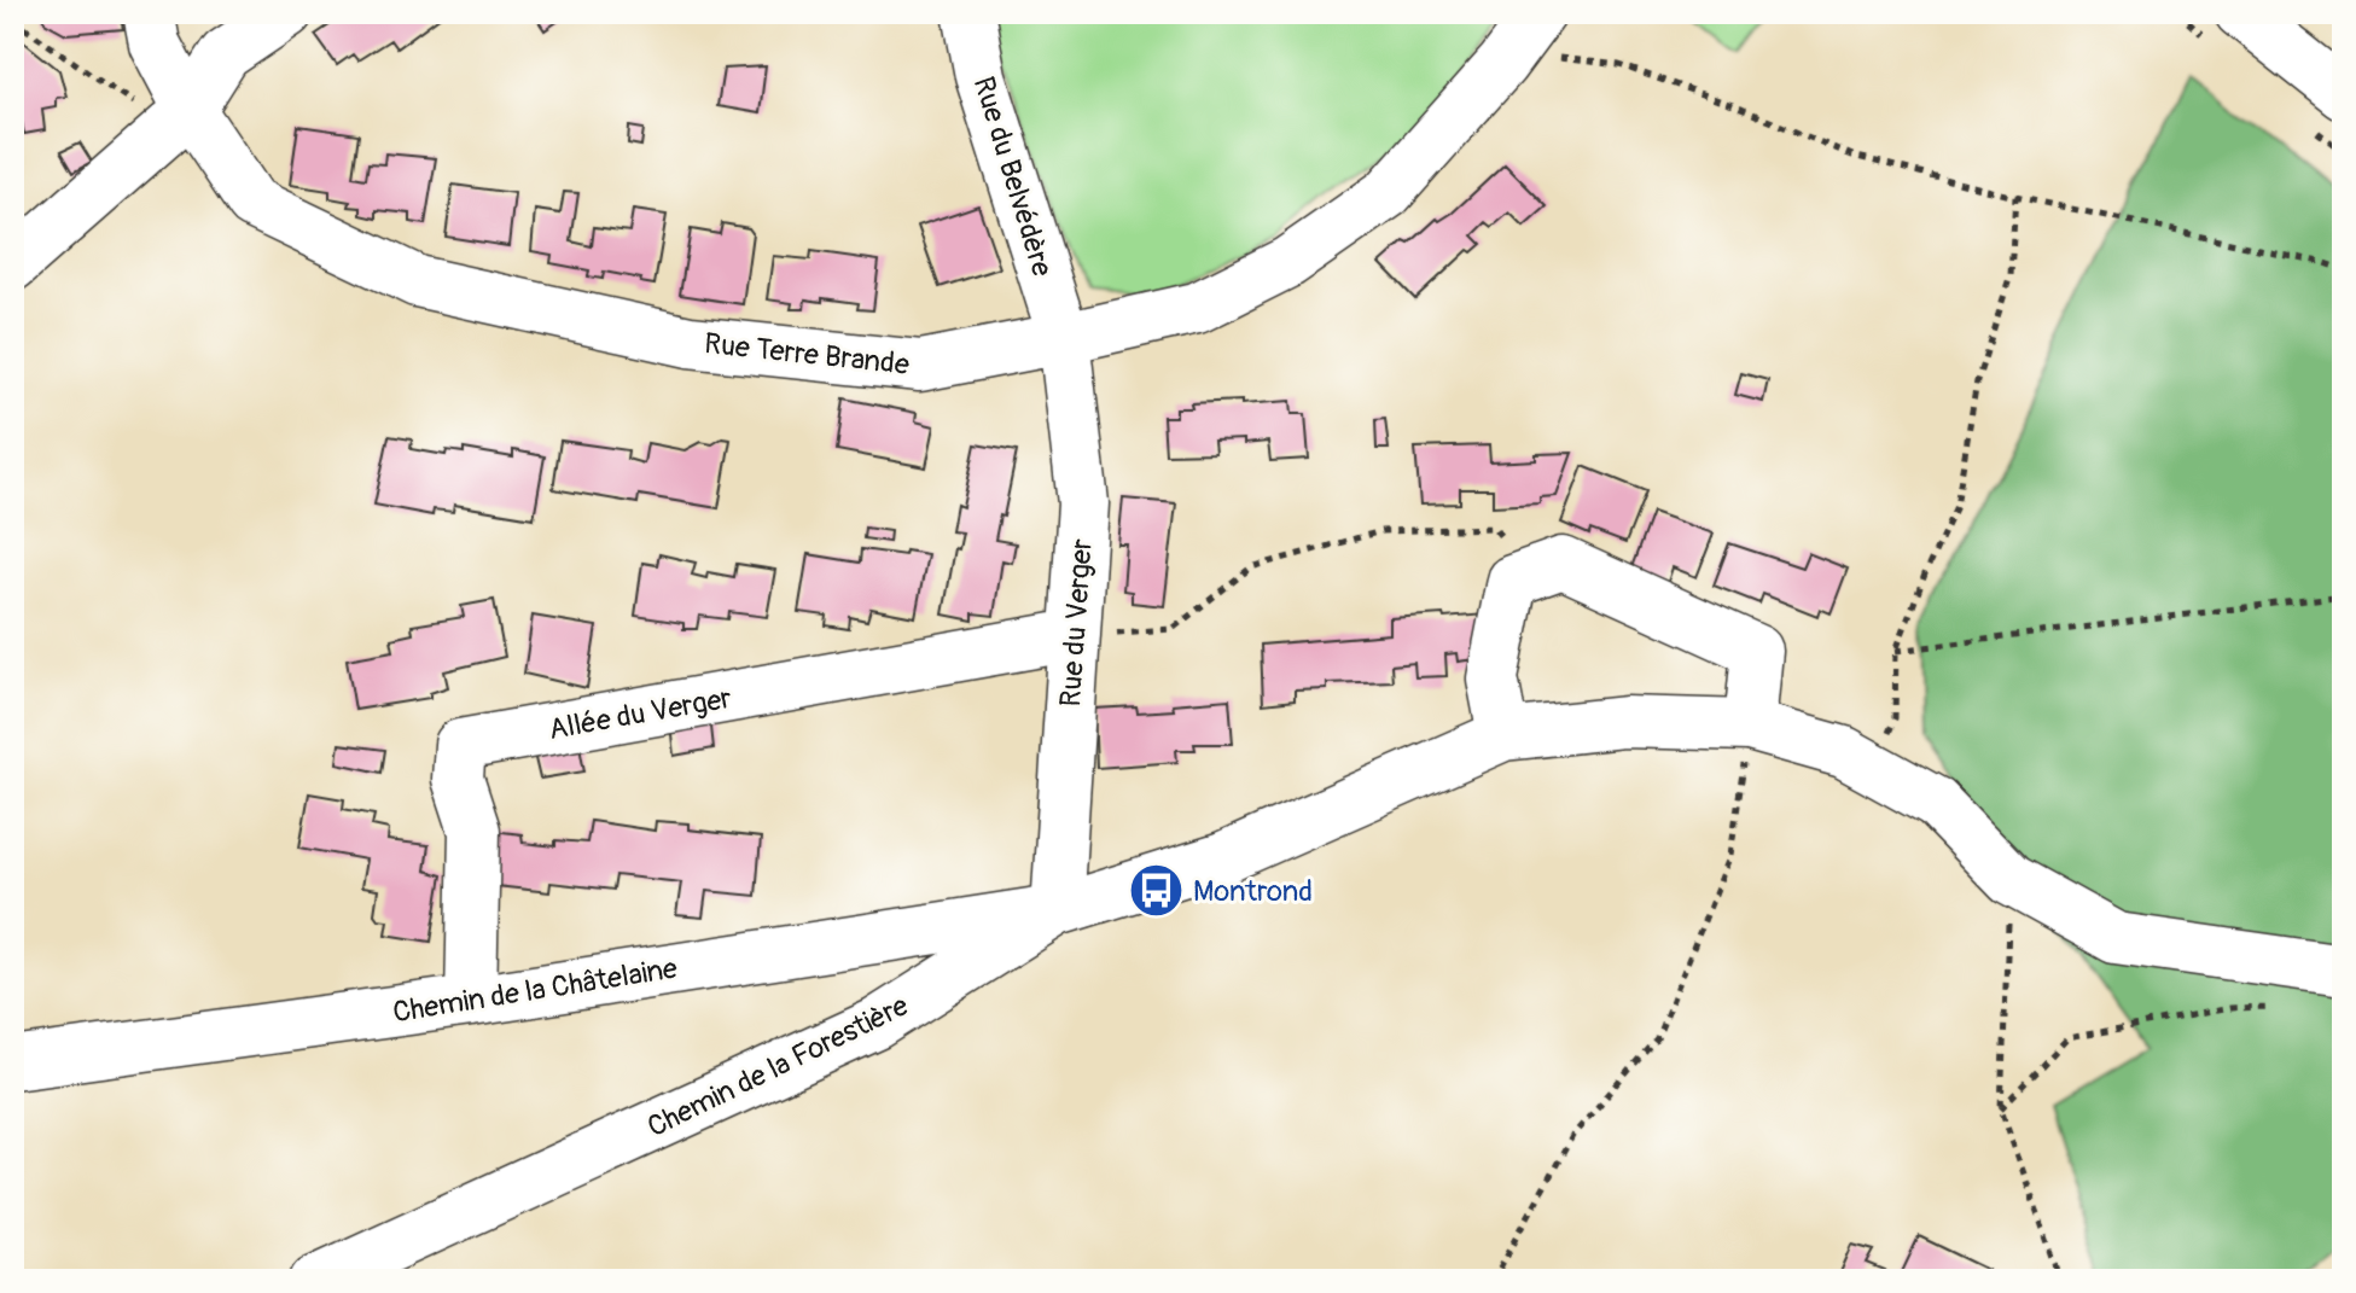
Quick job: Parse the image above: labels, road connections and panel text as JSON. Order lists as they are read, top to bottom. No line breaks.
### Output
{"streets":{"street":["Rue du Belvédère","Rue Terre Brande","Rue du Verger","Allée du Verger","Chemin de la Châtelaine","Chemin de la Forestière"]},"crossings":[["Rue du Belvédère","Rue Terre Brande"],["Rue du Belvédère","Rue du Verger"],["Rue Terre Brande","Rue du Verger"],["Rue du Verger","Allée du Verger"],["Rue du Verger","Chemin de la Châtelaine"],["Rue du Verger","Chemin de la Forestière"],["Allée du Verger","Chemin de la Châtelaine"],["Chemin de la Châtelaine","Chemin de la Forestière"]],"places":{"bus stop":["Montrond"]}}
